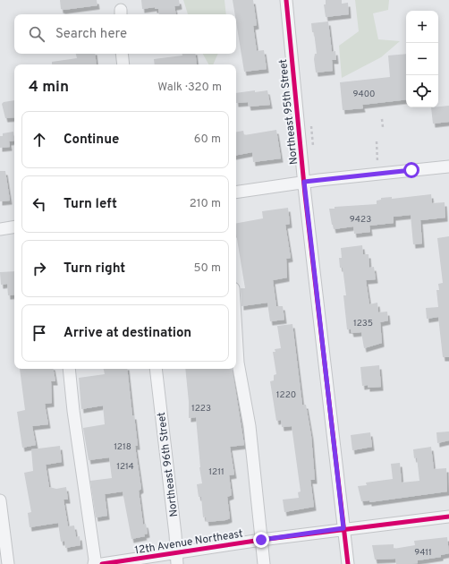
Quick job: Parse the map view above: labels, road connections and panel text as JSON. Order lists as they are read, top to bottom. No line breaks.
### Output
{"streets":{"street":["Northeast 95th Street","Northeast 96th Street","12th Avenue Northeast"]},"crossings":[["Northeast 95th Street","12th Avenue Northeast"],["Northeast 96th Street","12th Avenue Northeast"]],"house_numbers":["9400","9423","1235","1220","1223","1218","1214","1211","9411"],"page":{"map_buttons":["+","−"],"search":"Search here","heading":["4 min","Walk · 320 m"],"list":[["Continue","60 m"],["Turn left","210 m"],["Turn right","50 m"],"Arrive at destination"]}}
